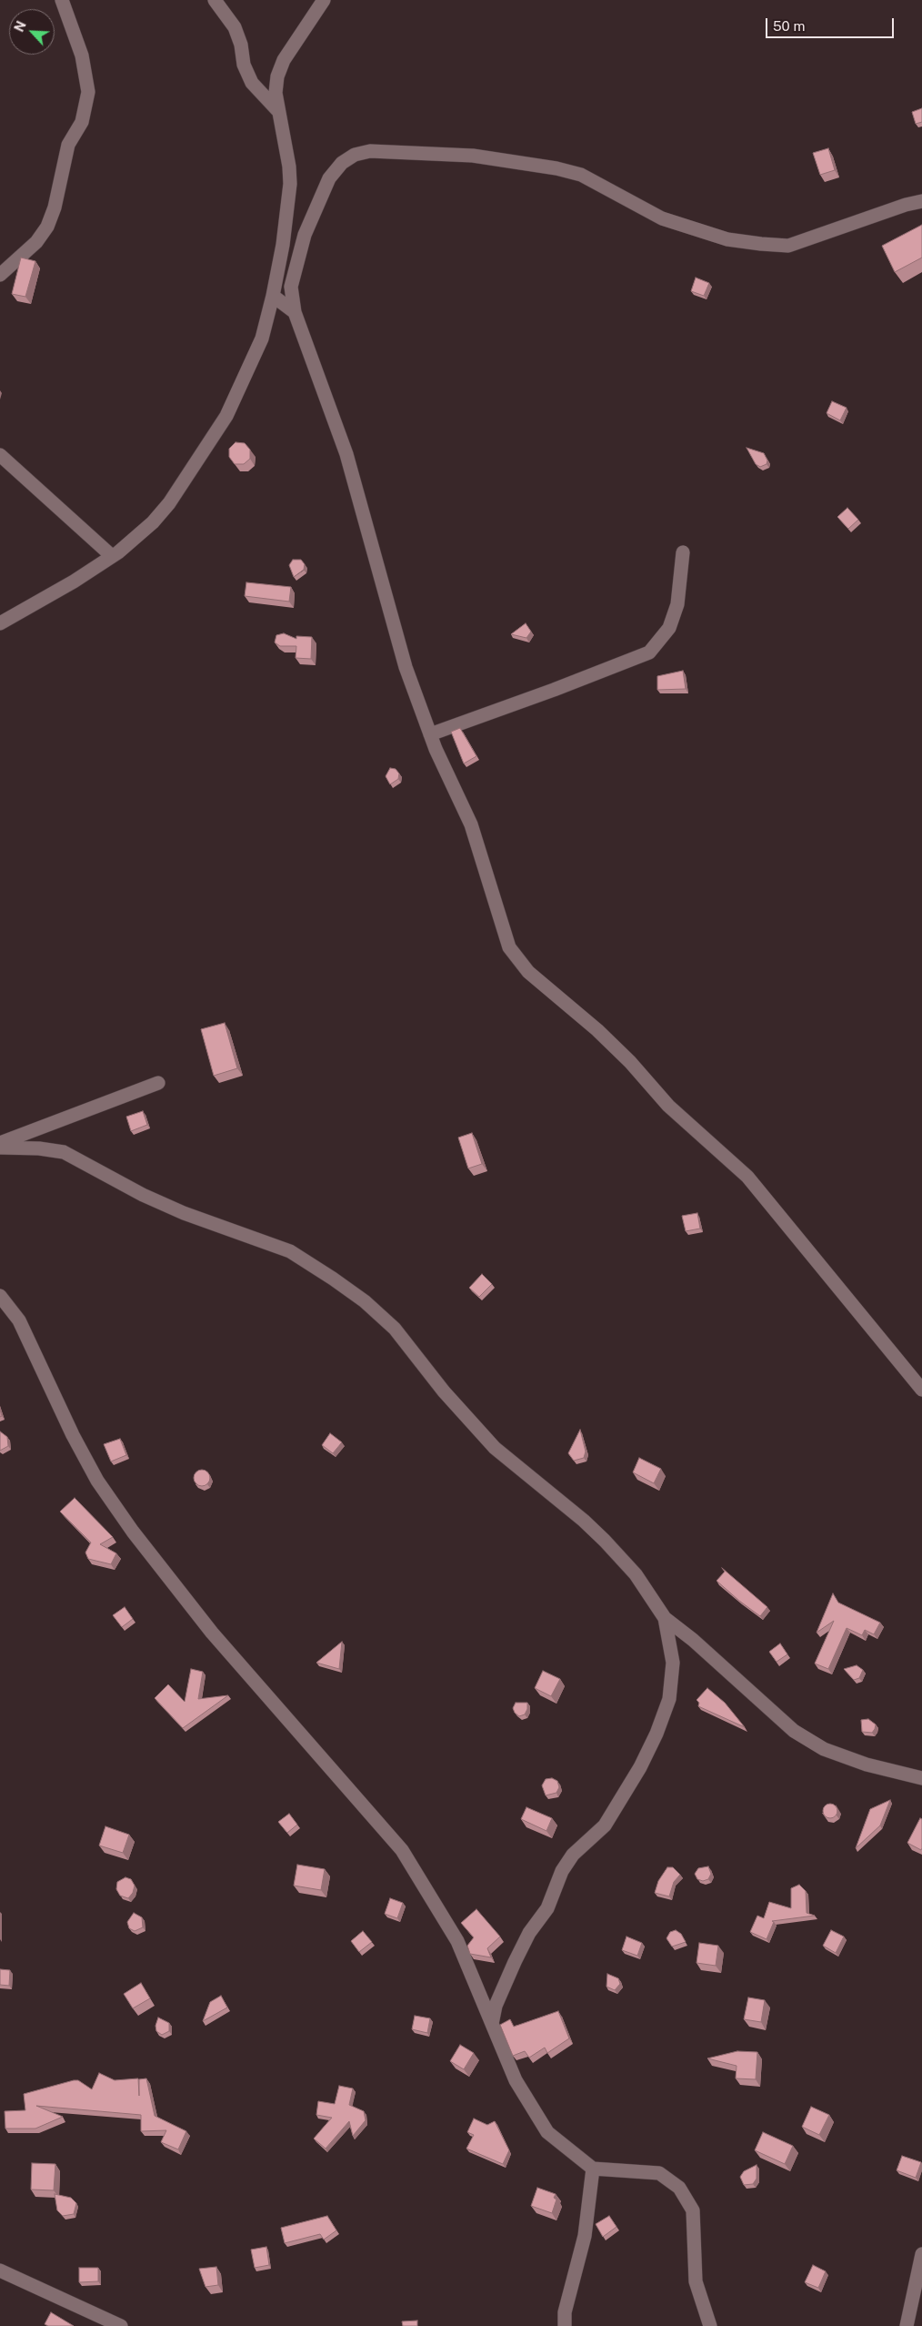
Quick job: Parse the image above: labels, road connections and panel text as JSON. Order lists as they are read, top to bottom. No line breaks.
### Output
{"scale_bar":"50 m","north":"top left"}
